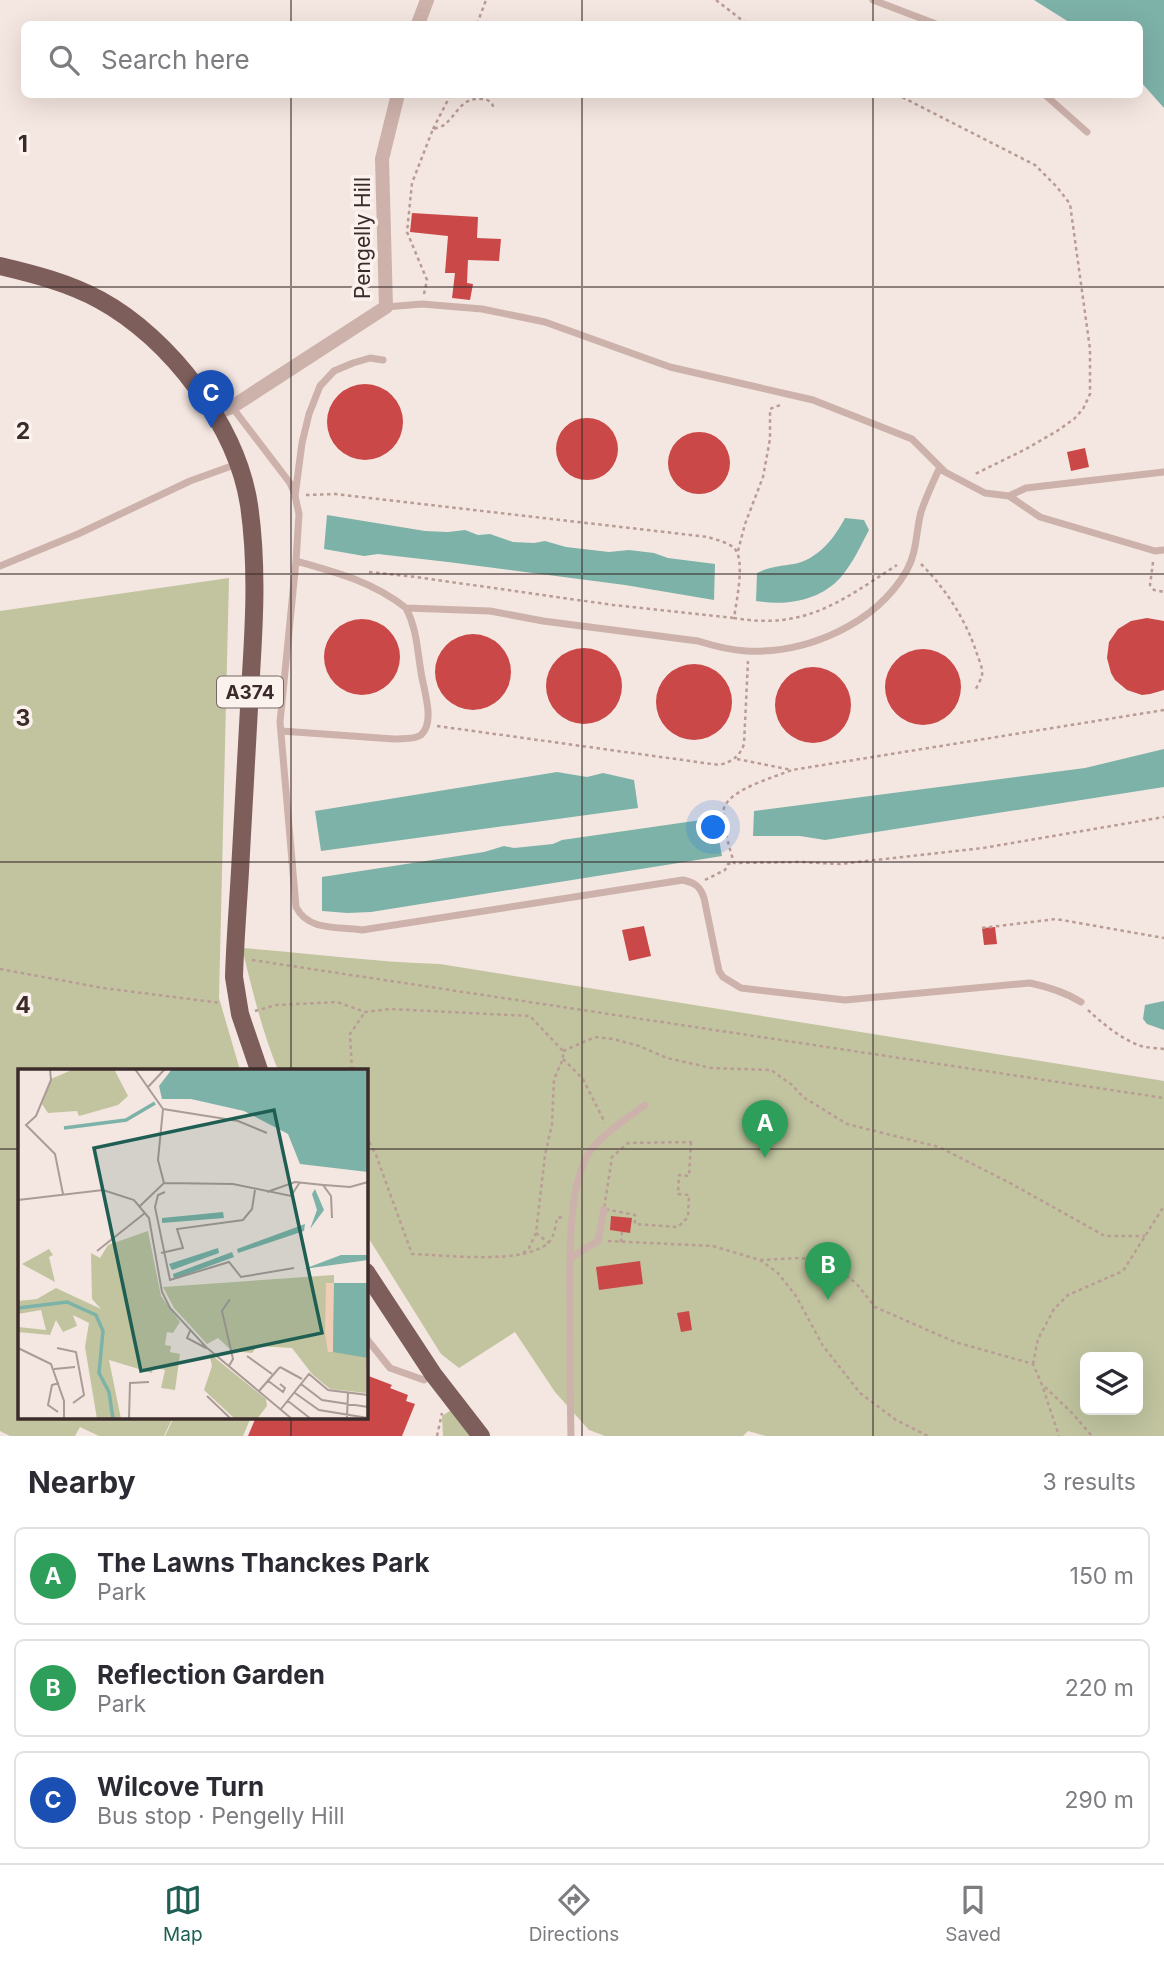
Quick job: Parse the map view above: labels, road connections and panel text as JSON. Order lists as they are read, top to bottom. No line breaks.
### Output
{"streets":{"main road":["A374"],"street":["Pengelly Hill"]},"crossings":[["Pengelly Hill","A374"]],"page":{"search":"Search here","pins":["C","A","B"],"heading":["Nearby","3 results"],"list":[{"mark":"A","name":"The Lawns Thanckes Park","note":"Park","value":"150 m"},{"mark":"B","name":"Reflection Garden","note":"Park","value":"220 m"},{"mark":"C","name":"Wilcove Turn","note":"Bus stop · Pengelly Hill","value":"290 m"}],"nav":["Map","Directions","Saved"]},"grid":{"rows":["1","2","3","4"]}}
